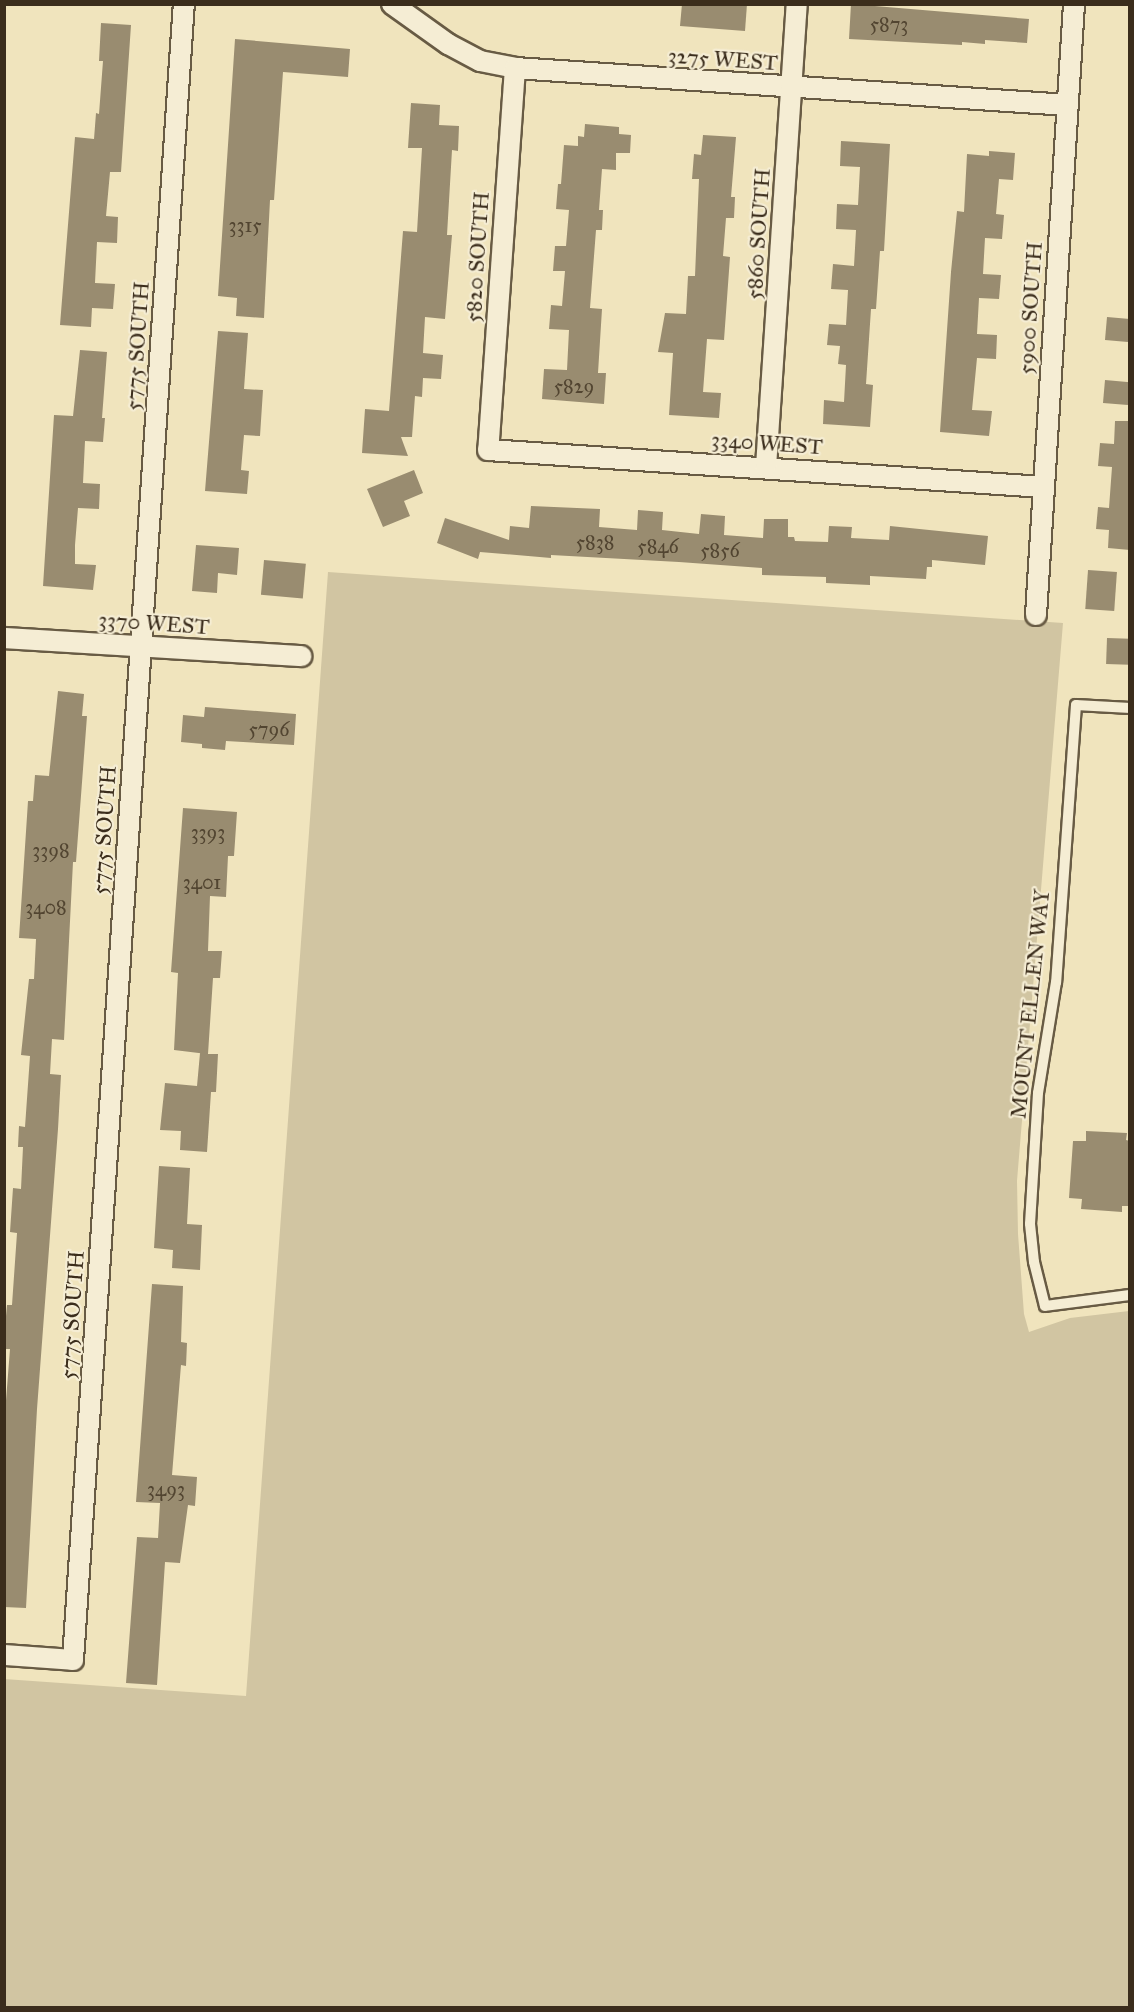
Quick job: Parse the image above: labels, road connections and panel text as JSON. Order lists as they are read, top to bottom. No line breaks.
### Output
{"streets":{"street":["3275 WEST","5860 SOUTH","5820 SOUTH","5900 SOUTH","5775 SOUTH","3340 WEST","3370 WEST"],"lane":["MOUNT ELLEN WAY"]},"crossings":[["3275 WEST","5860 SOUTH"],["3275 WEST","5820 SOUTH"],["3275 WEST","5900 SOUTH"],["5860 SOUTH","3340 WEST"],["5820 SOUTH","3340 WEST"],["5900 SOUTH","3340 WEST"],["5775 SOUTH","3370 WEST"]],"house_numbers":["5873","3315","5829","5838","5846","5856","5796","3393","3398","3401","3408","3493"]}
